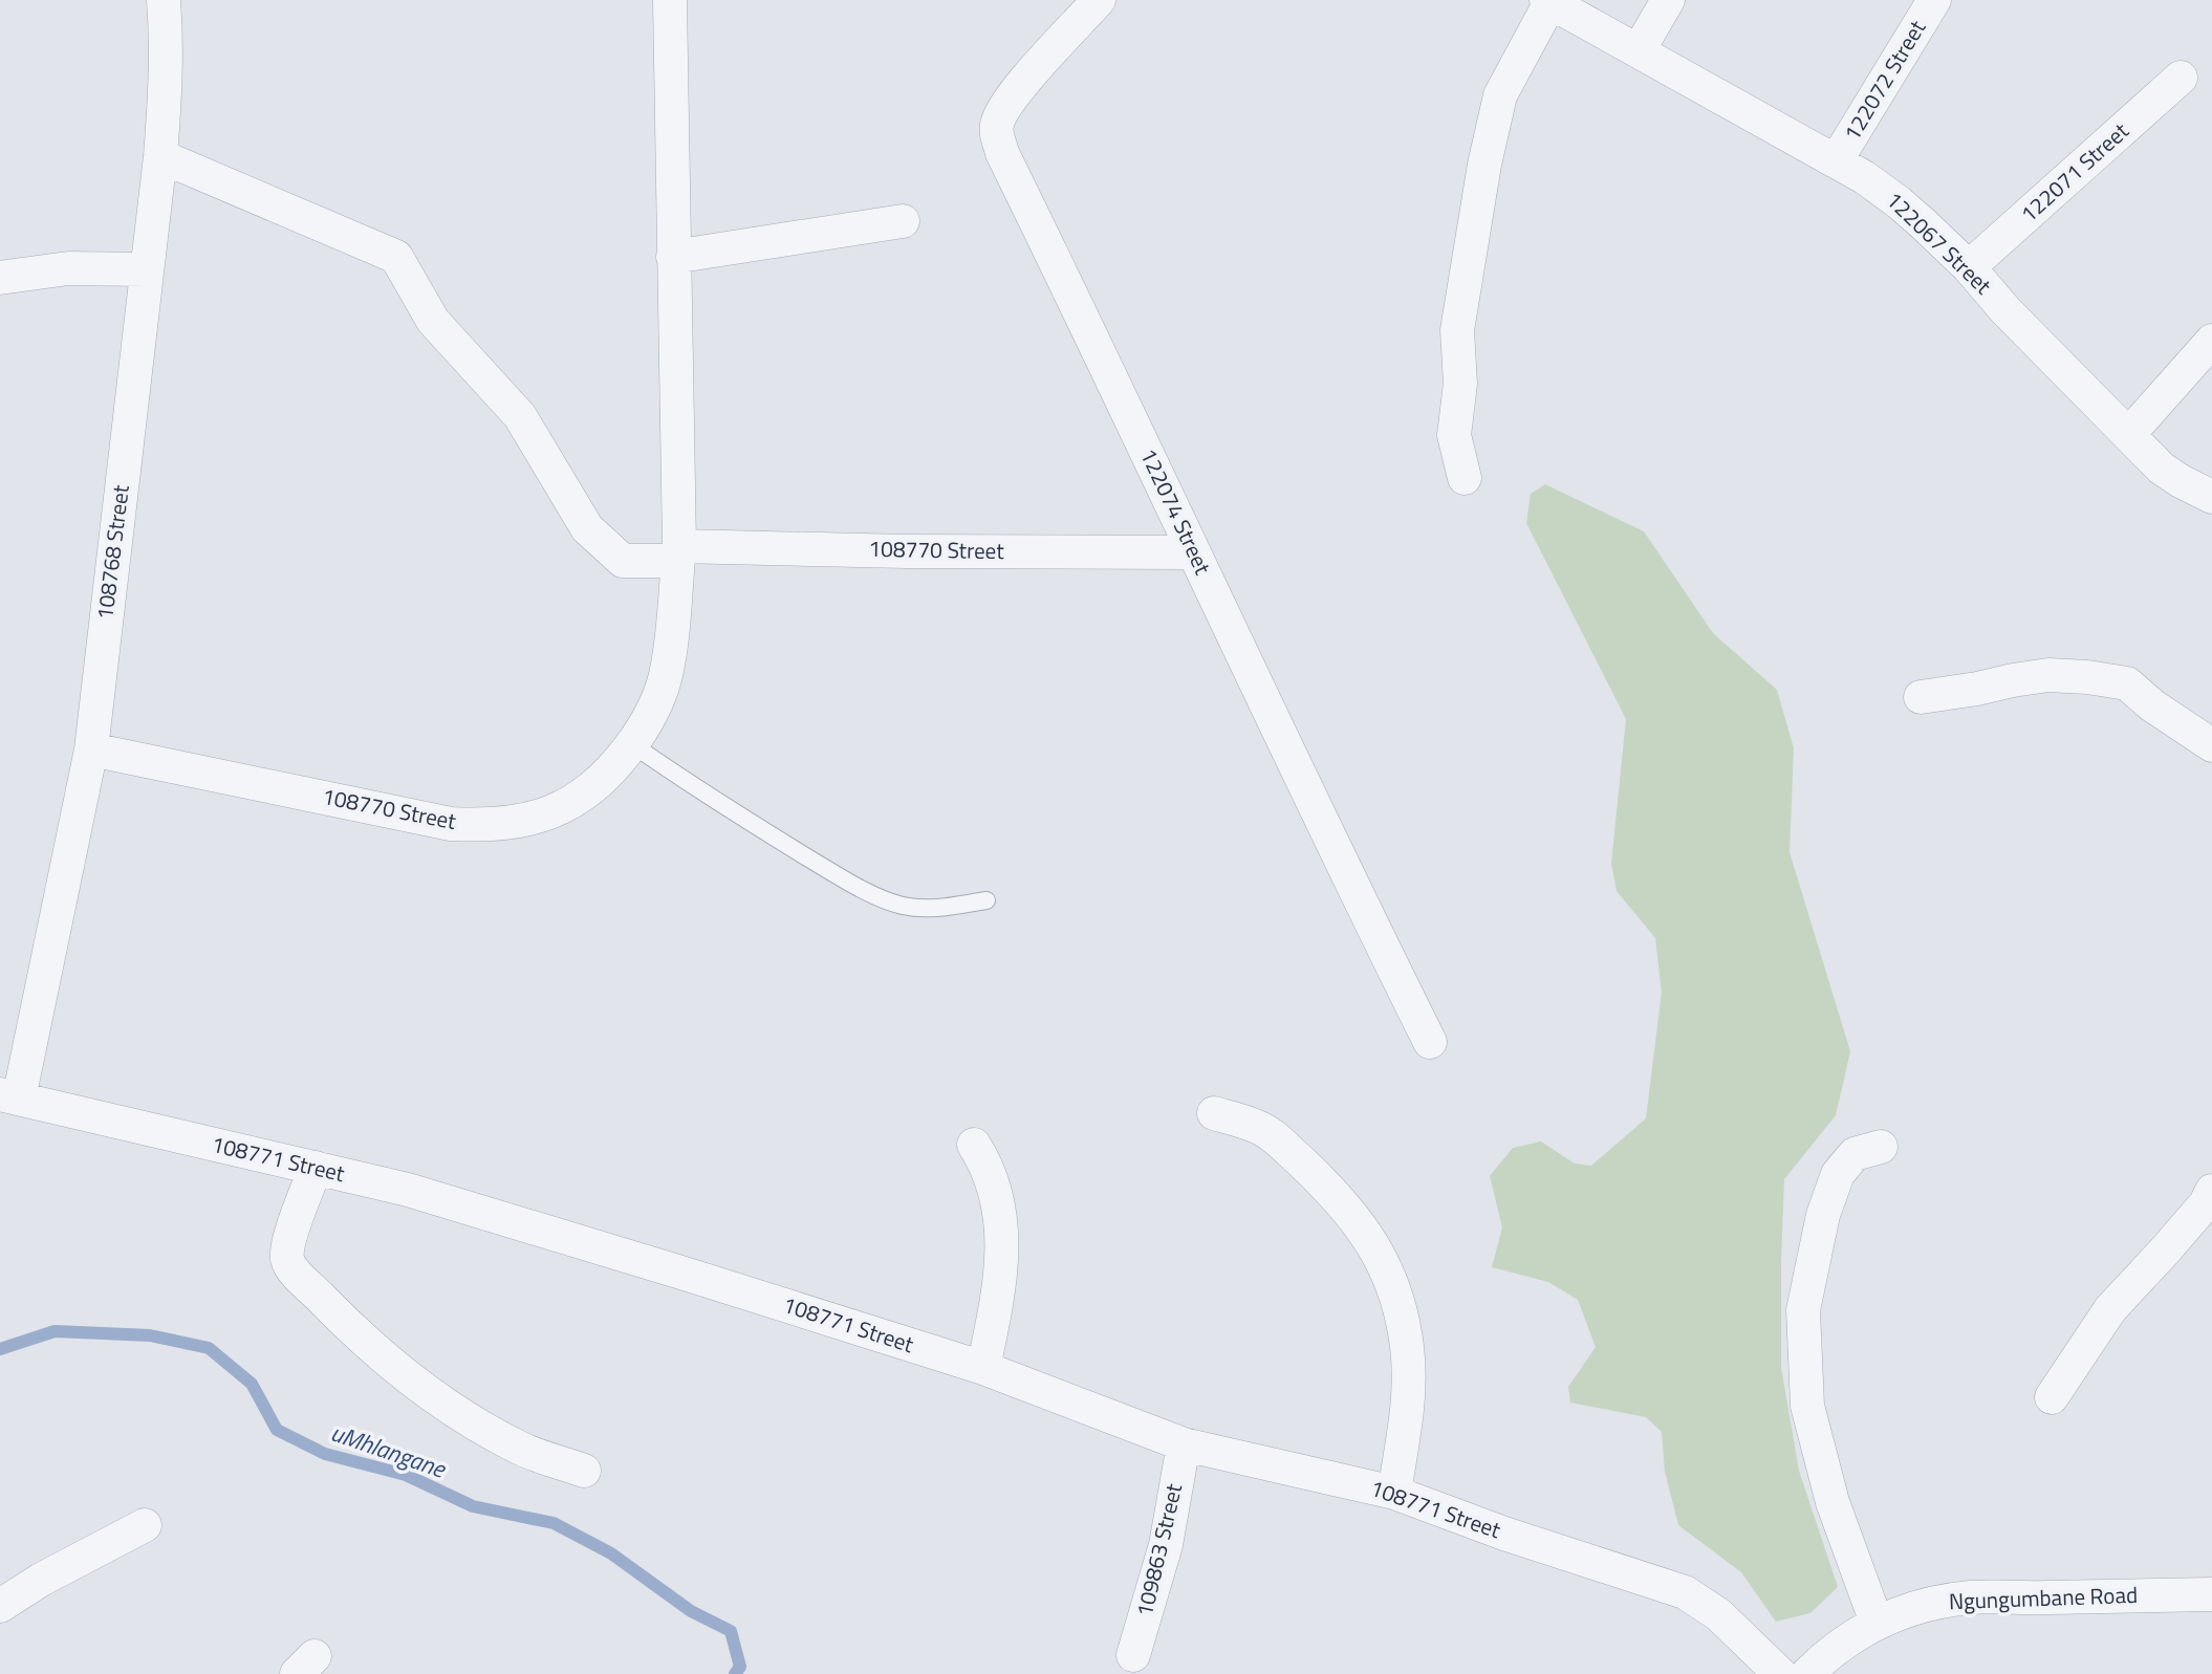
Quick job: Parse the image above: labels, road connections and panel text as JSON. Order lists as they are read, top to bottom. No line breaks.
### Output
{"streets":{"street":["122072 Street","122071 Street","122067 Street","122074 Street","108770 Street","108768 Street","108771 Street","109863 Street","Ngungumbane Road"]},"crossings":[["122072 Street","122067 Street"],["122071 Street","122067 Street"],["122074 Street","108770 Street"],["108770 Street","108768 Street"],["108768 Street","108771 Street"],["108771 Street","109863 Street"]],"water":["uMhlangane"]}
